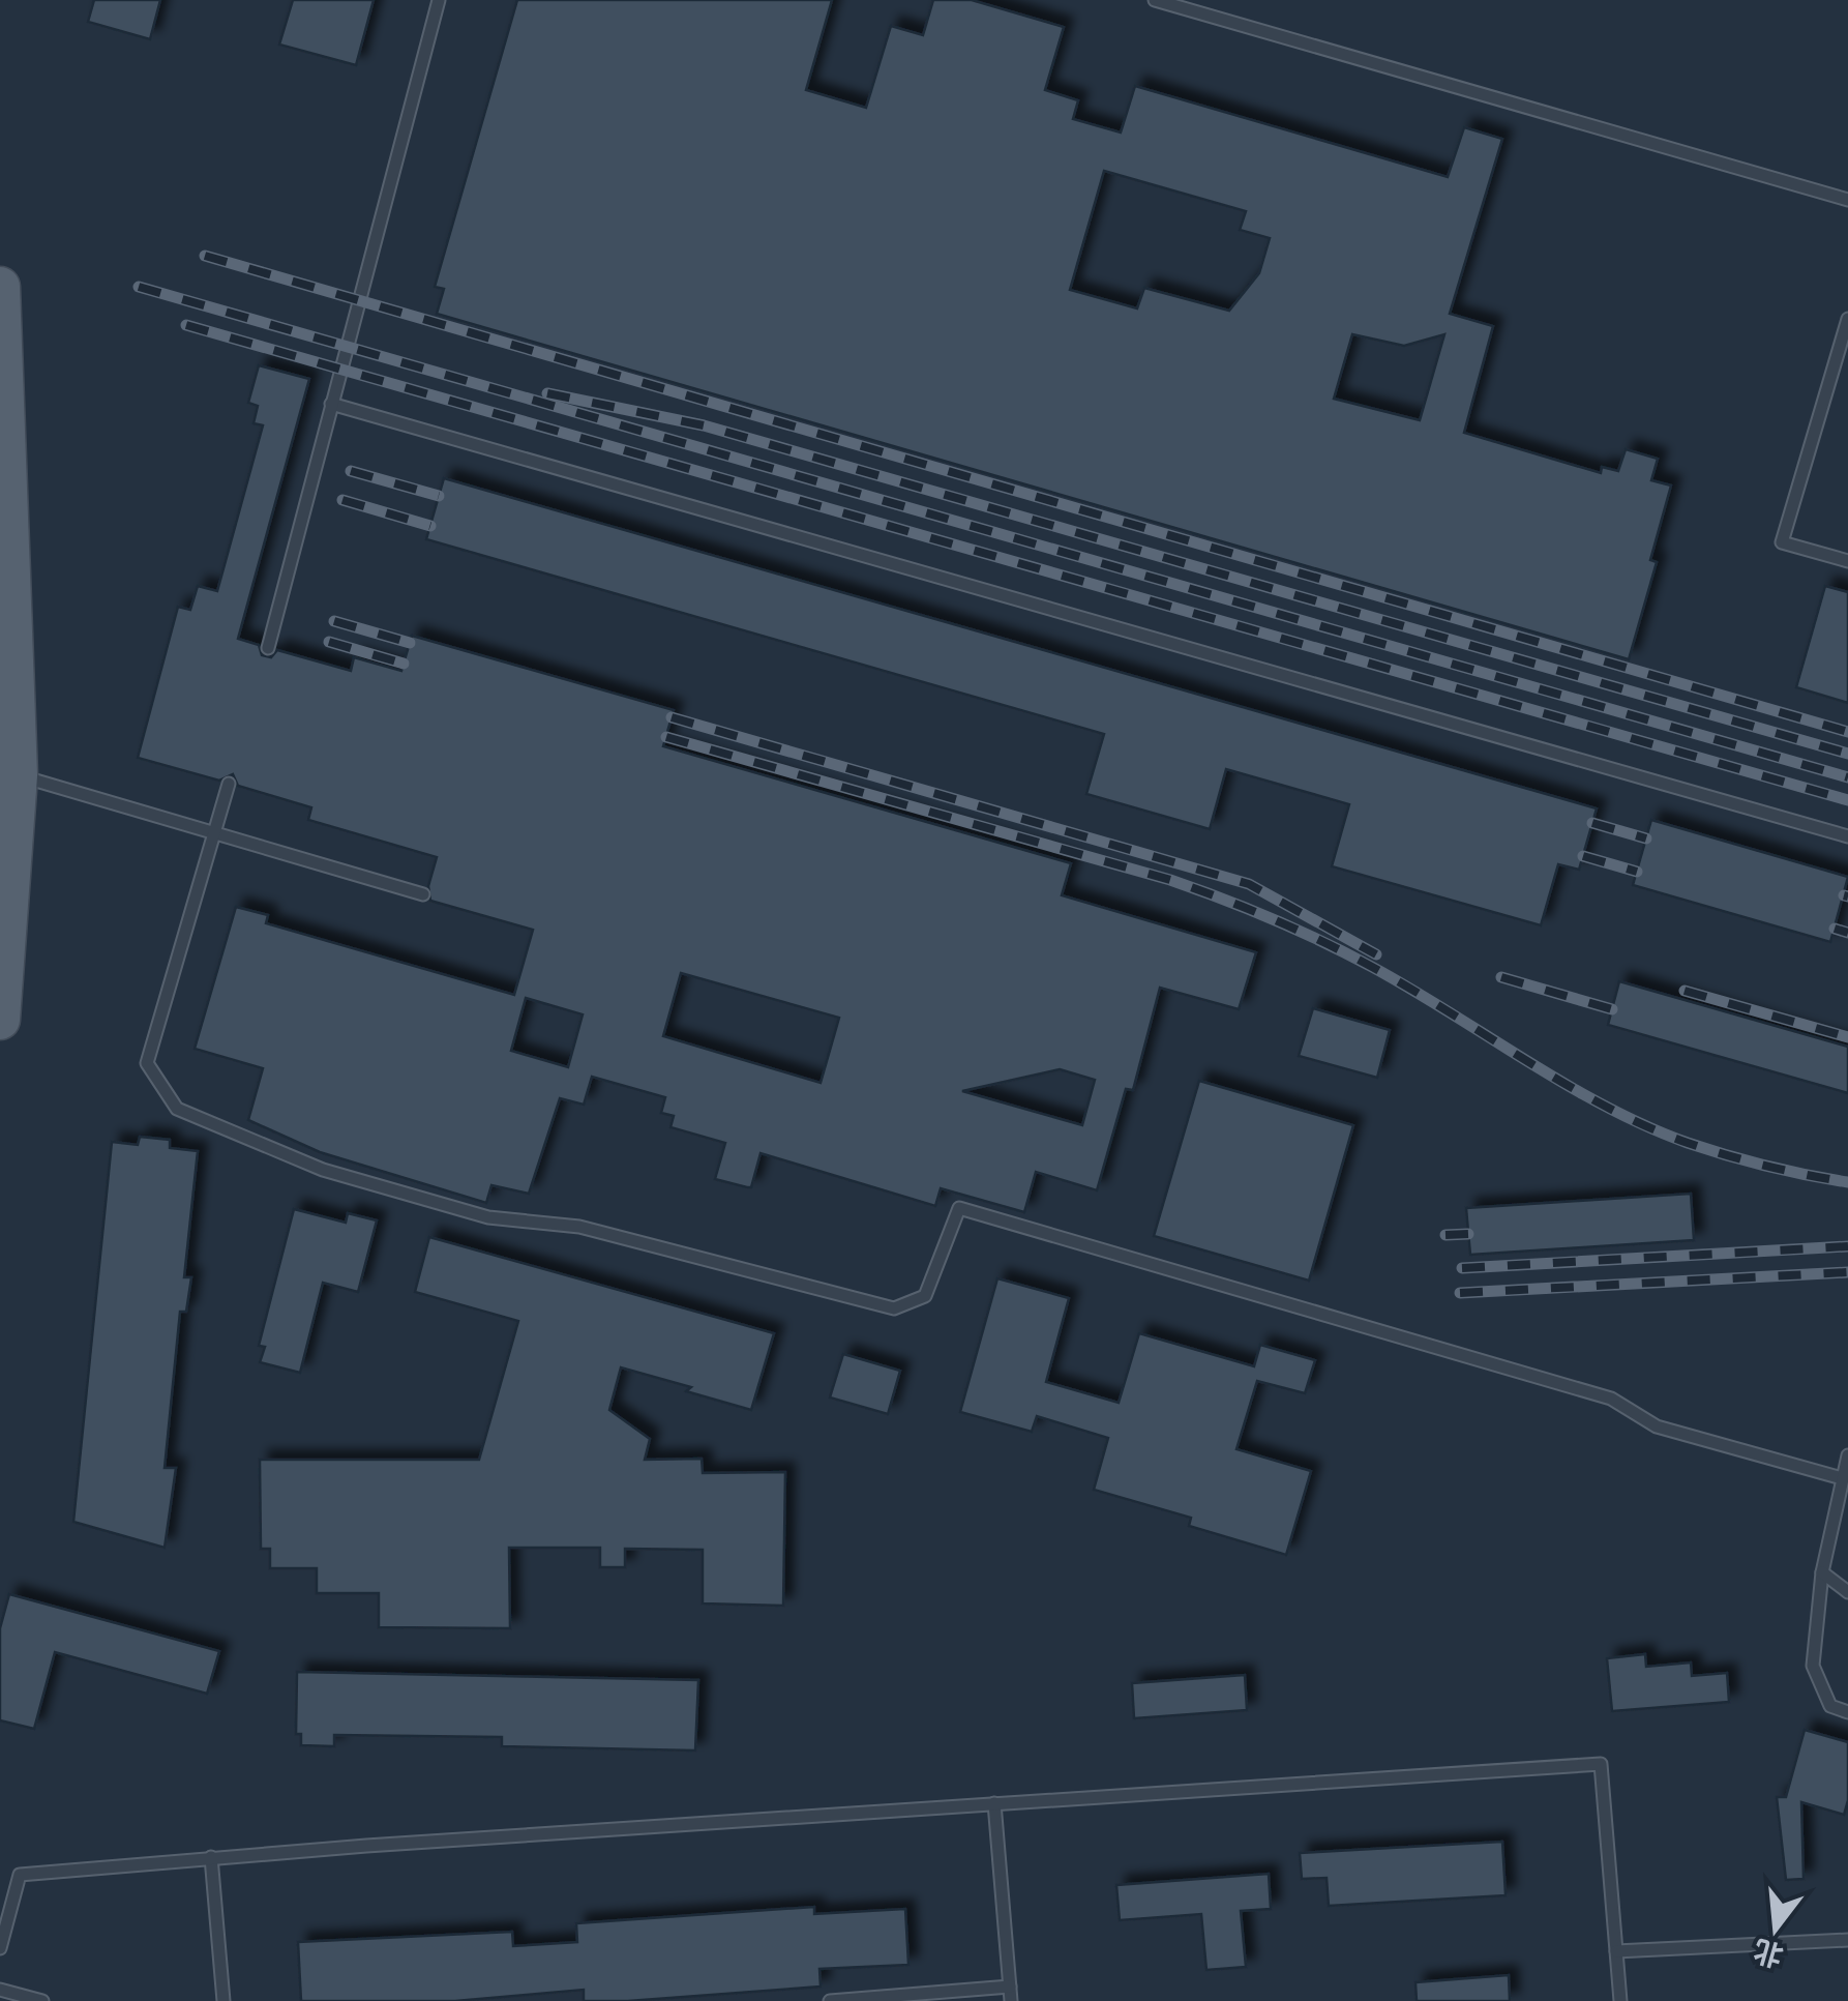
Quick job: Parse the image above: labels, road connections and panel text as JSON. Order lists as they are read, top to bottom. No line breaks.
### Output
{"north":"bottom"}
